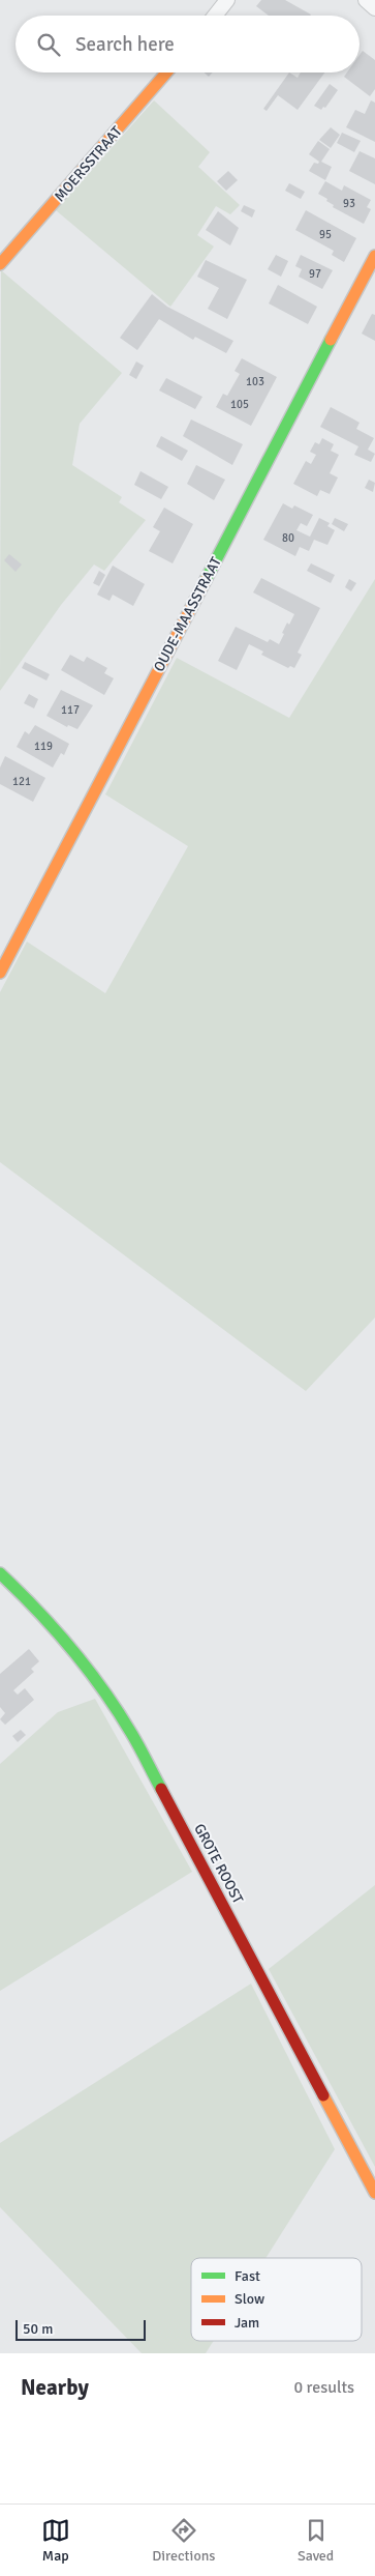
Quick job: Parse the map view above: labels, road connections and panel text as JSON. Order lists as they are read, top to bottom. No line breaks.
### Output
{"streets":{"street":["MOERSSTRAAT","OUDE-MAASSTRAAT","GROTE ROOST"]},"house_numbers":["93","95","97","103","105","80","117","119","121"],"legend":["Fast","Slow","Jam"],"scale_bar":"50 m","page":{"search":"Search here","scale":"50 m","heading":["Nearby","0 results"],"nav":["Map","Directions","Saved"]}}
